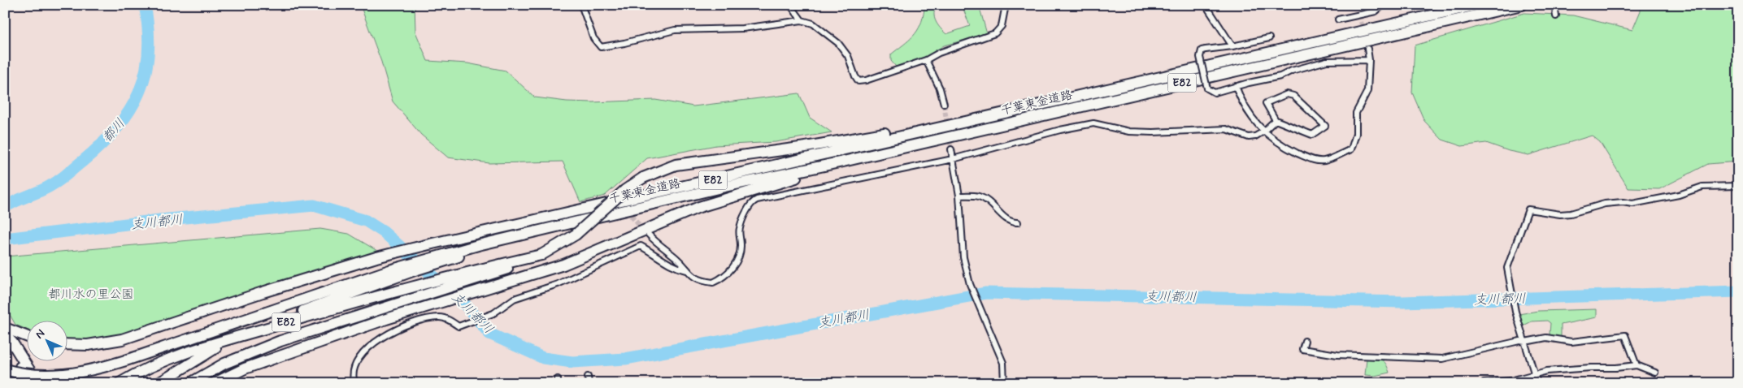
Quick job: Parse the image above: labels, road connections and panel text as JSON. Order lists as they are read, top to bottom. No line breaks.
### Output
{"streets":{"highway":["E82","千葉東金道路"]},"crossings":[["E82","千葉東金道路"]],"water":["都川","支川都川"],"parks":["都川水の里公園"],"north":"top left"}
